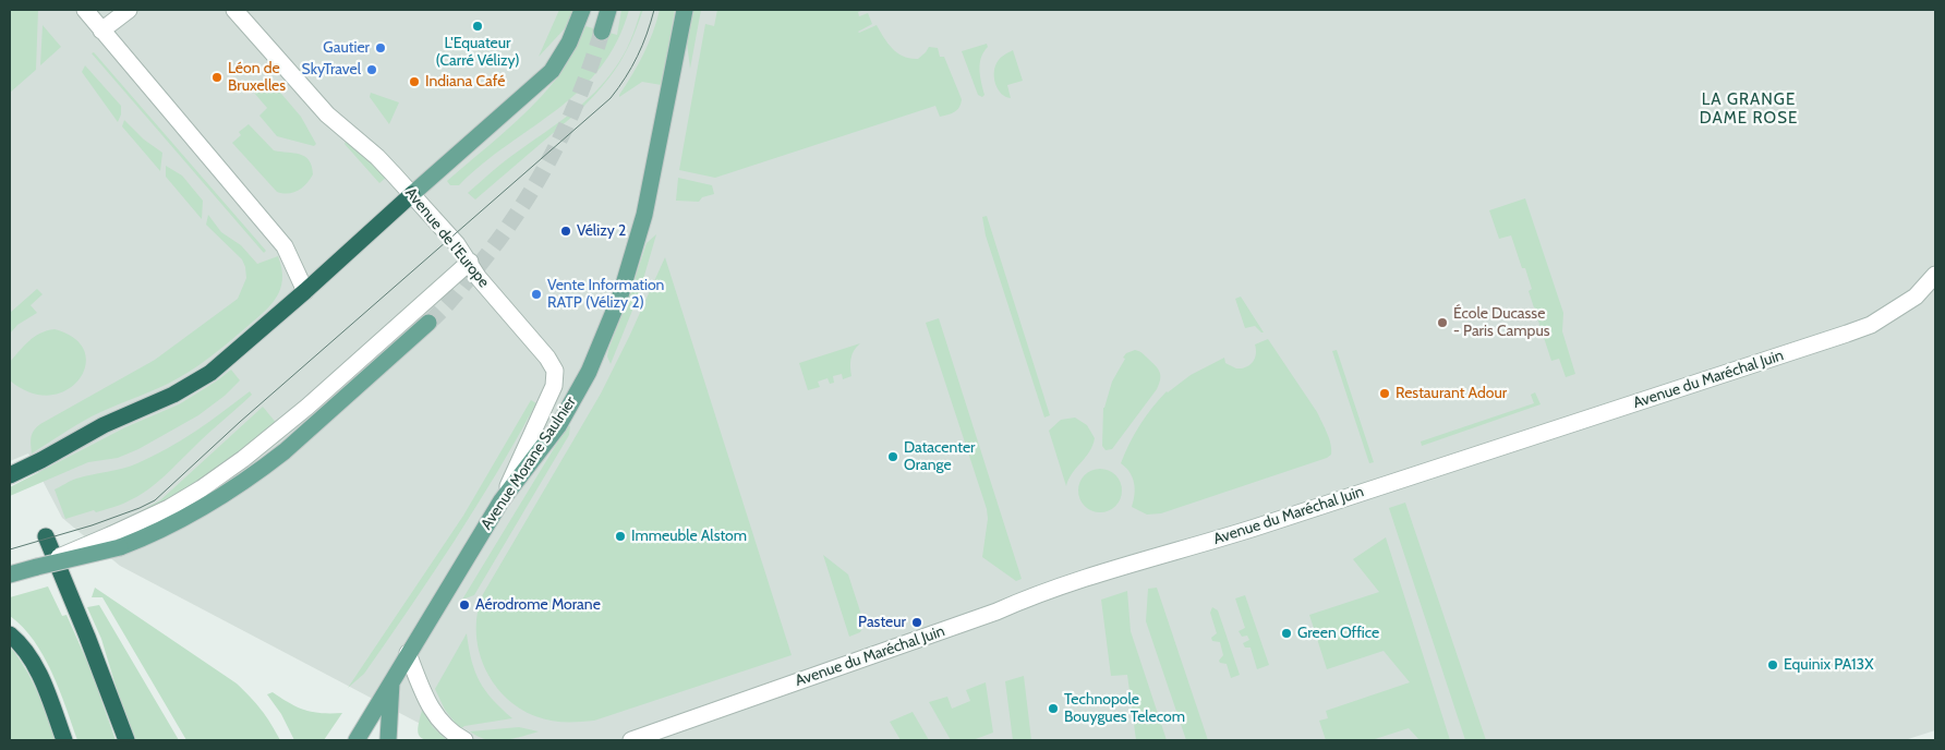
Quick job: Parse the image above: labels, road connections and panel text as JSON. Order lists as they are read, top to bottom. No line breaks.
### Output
{"streets":{"main road":["Avenue Morane Saulnier"],"street":["Avenue de l'Europe","Avenue du Maréchal Juin"]},"crossings":[["Avenue de l'Europe","Avenue Morane Saulnier"]],"districts":["LA GRANGE DAME ROSE"],"places":["L'Equateur (Carré Vélizy)","Gautier","SkyTravel","Léon de Bruxelles","Indiana Café","Vélizy 2","Vente Information RATP (Vélizy 2)","École Ducasse - Paris Campus","Restaurant Adour","Datacenter Orange","Immeuble Alstom","Aérodrome Morane","Pasteur","Green Office","Equinix PA13X","Technopole Bouygues Telecom"]}
